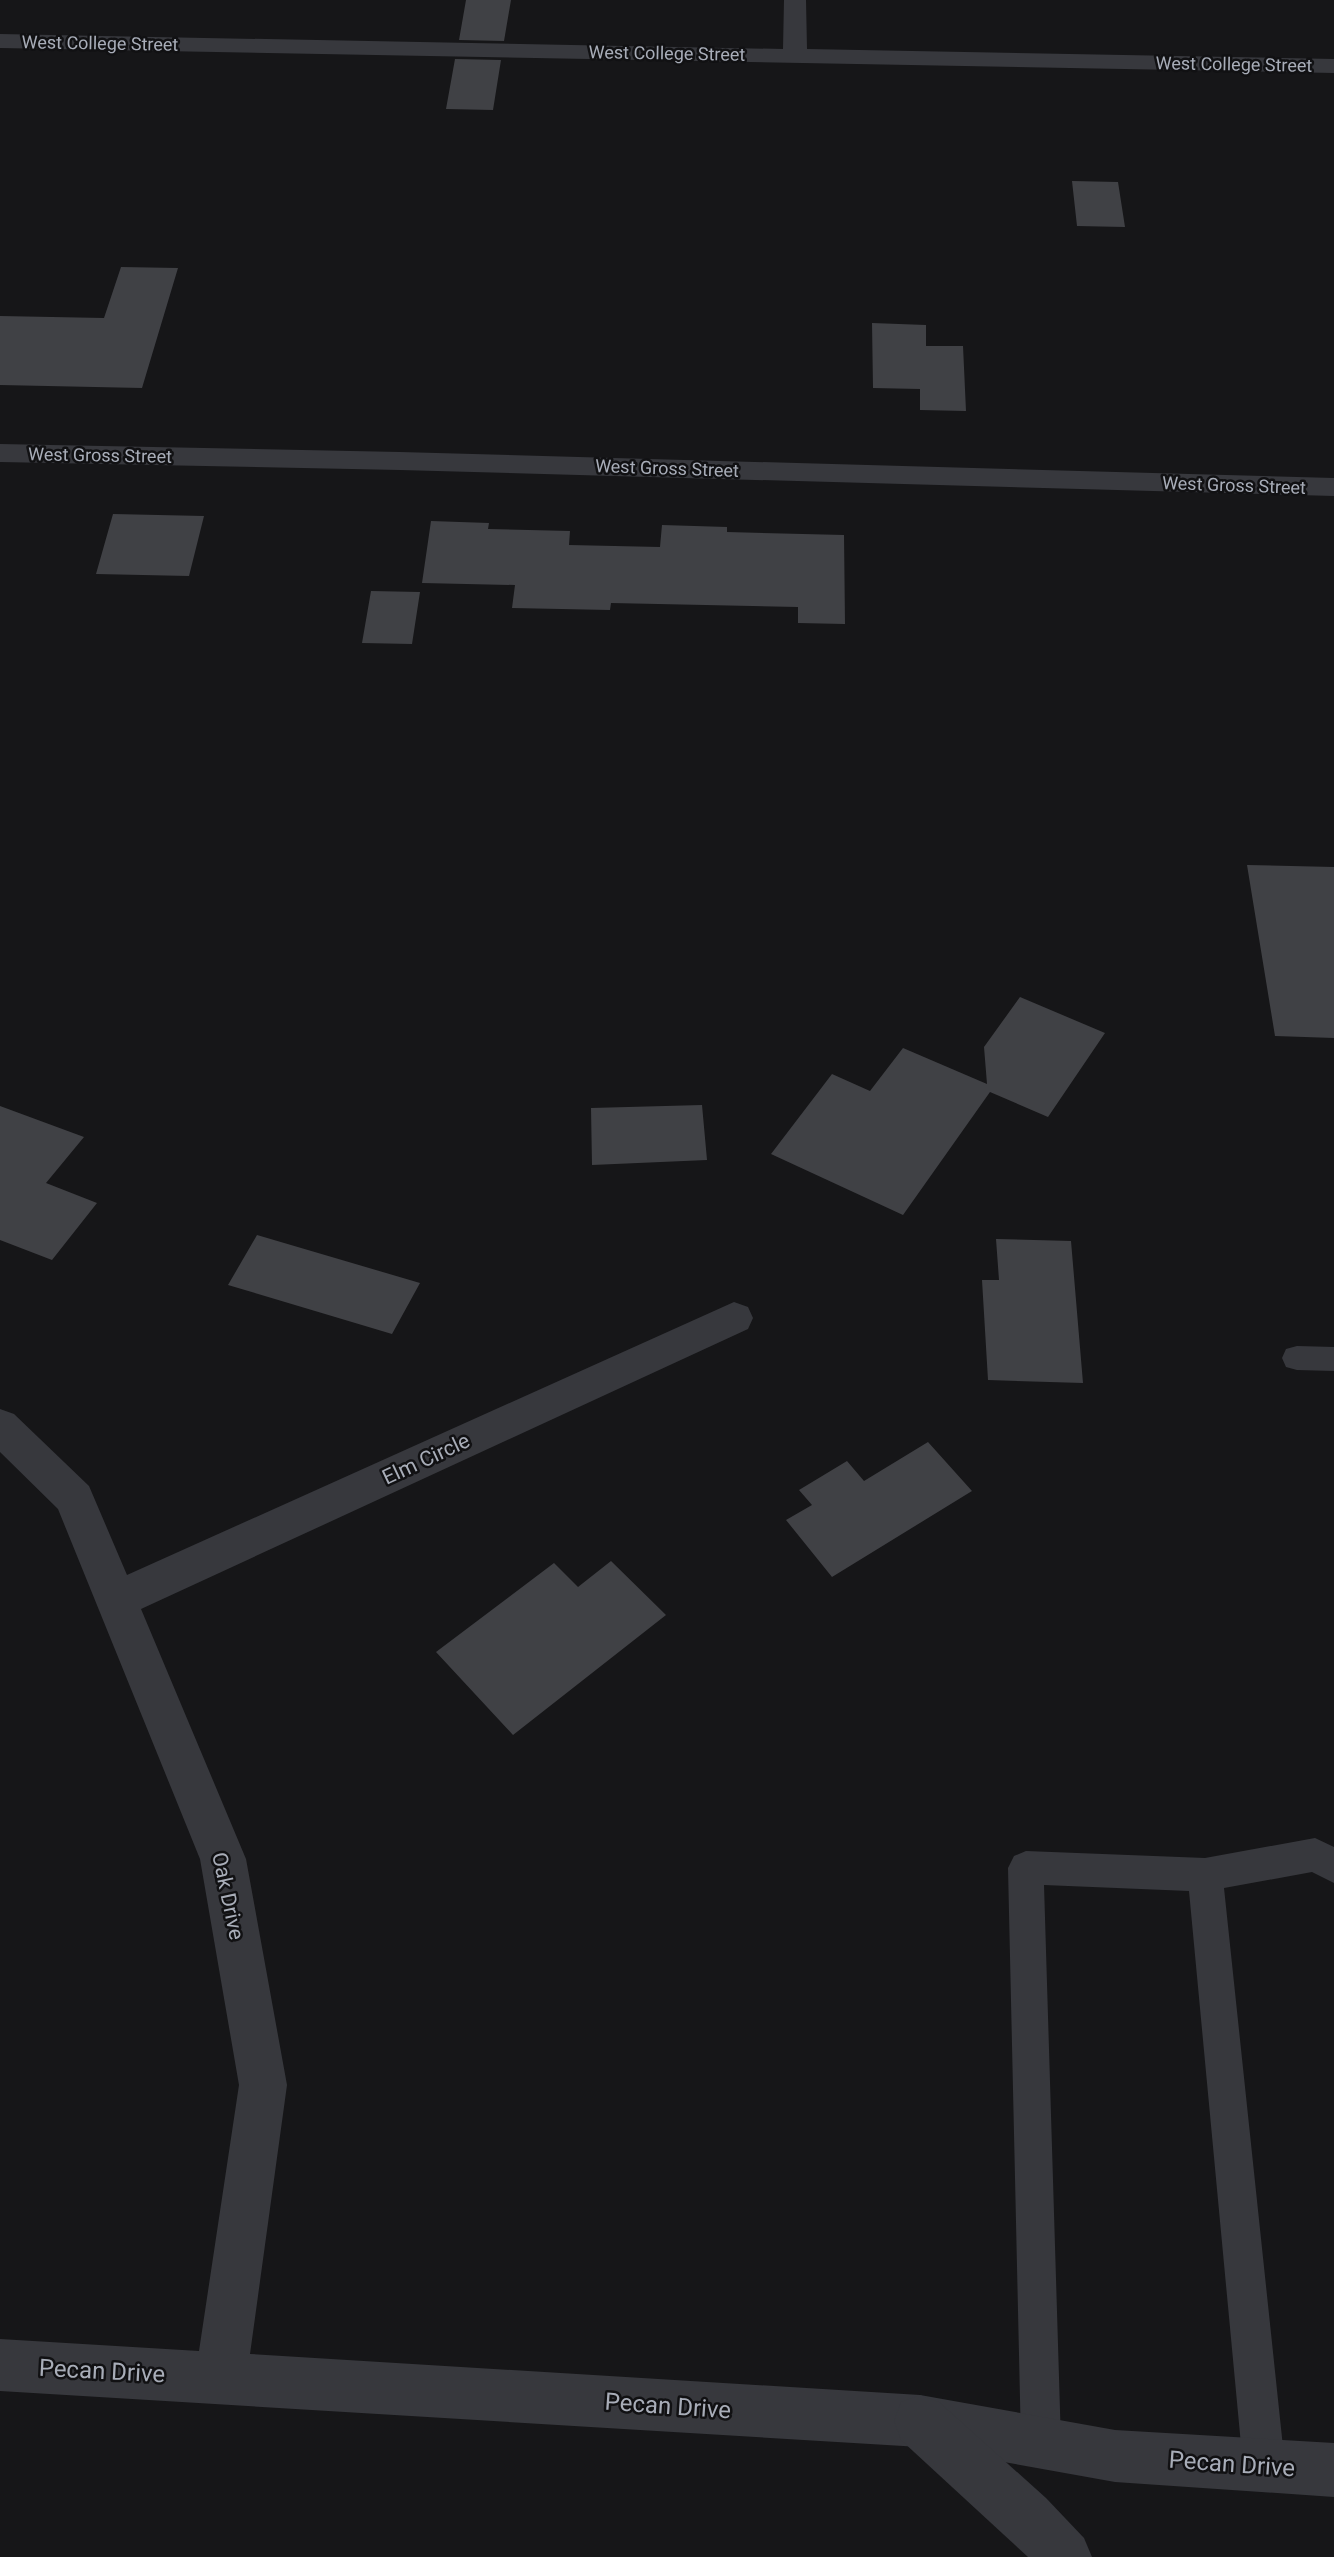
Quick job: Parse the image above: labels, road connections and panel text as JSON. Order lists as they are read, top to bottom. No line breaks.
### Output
{"streets":{"street":["West College Street","West Gross Street","Elm Circle","Oak Drive","Pecan Drive"]},"crossings":[["Elm Circle","Oak Drive"],["Oak Drive","Pecan Drive"]]}
